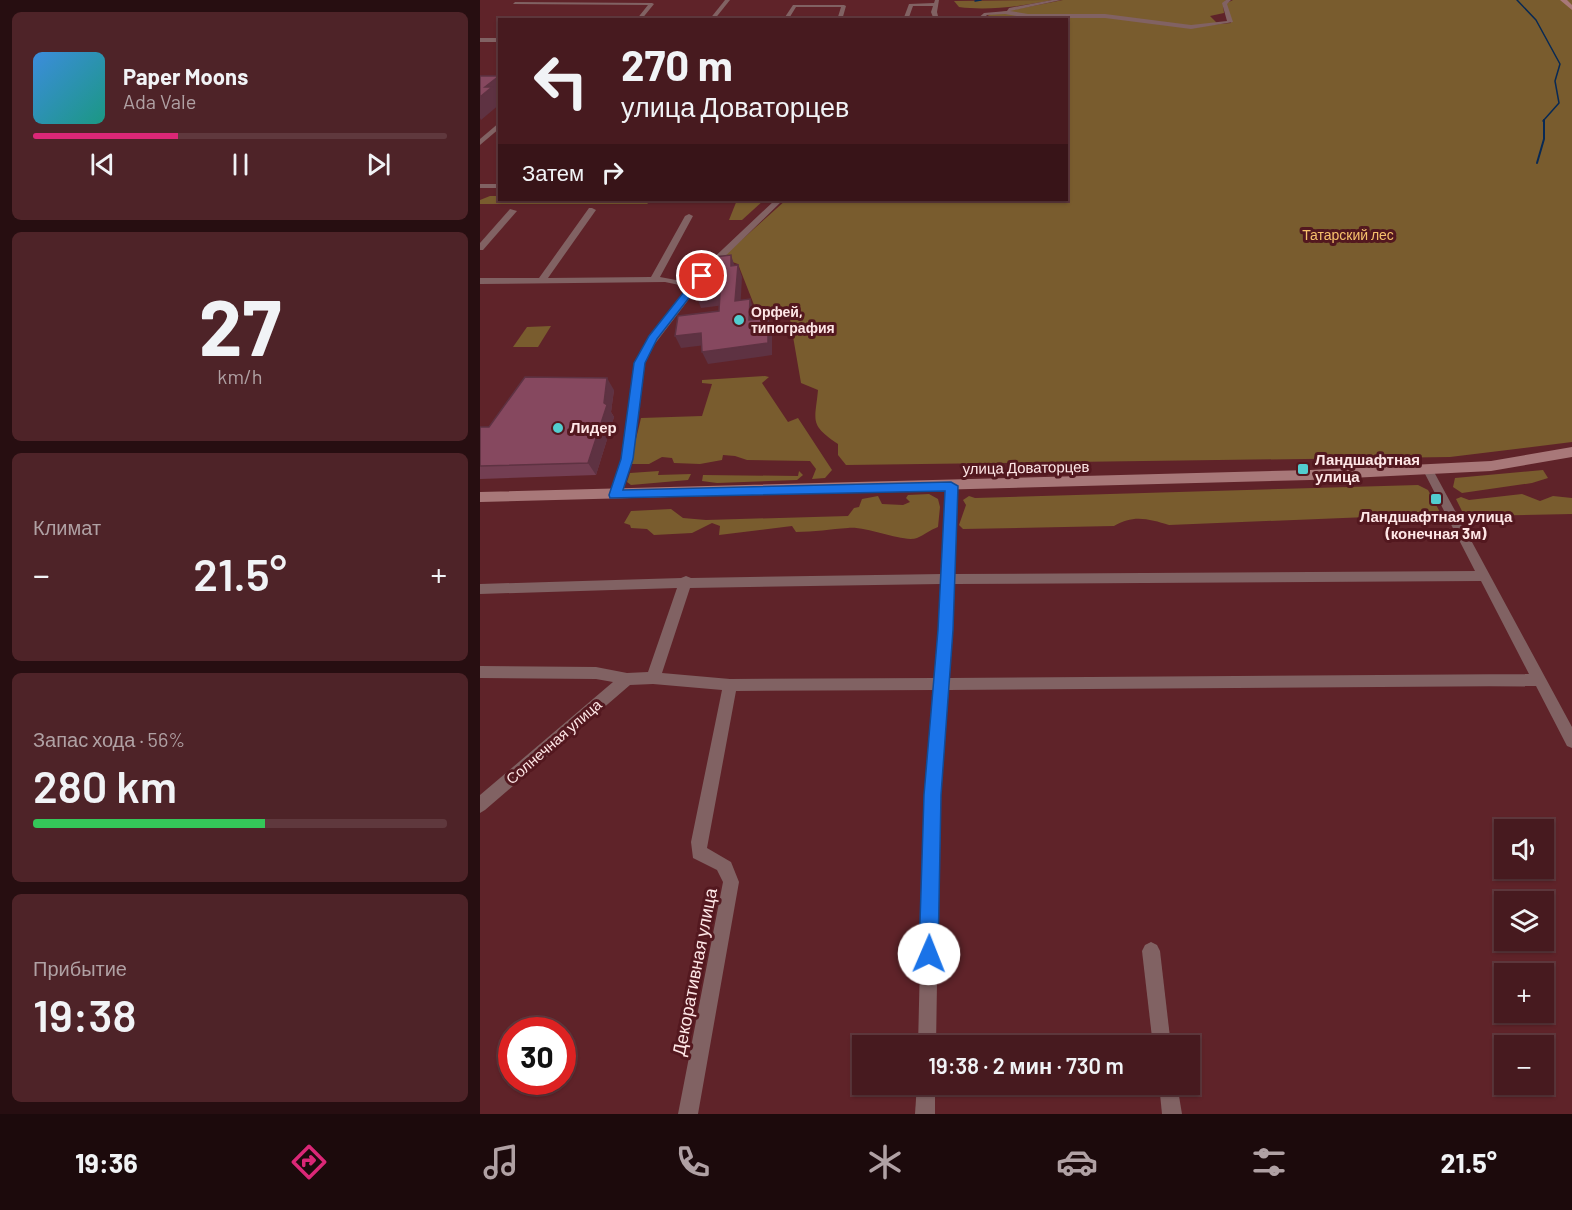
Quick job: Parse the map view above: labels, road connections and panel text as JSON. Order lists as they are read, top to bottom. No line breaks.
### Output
{"streets":{"main road":["улица Доваторцев"],"street":["Солнечная улица","Декоративная улица"]},"parks":["Татарский лес"],"places":{"other":["Орфей, типография","Лидер"],"transit":["Ландшафтная улица","Ландшафтная улица (конечная 3м)"]},"page":{"turn":["270 m","улица Доваторцев"],"song":["Paper Moons","Ada Vale"],"then":"Затем","tile":[["27","km/h"],"Климат",["Запас хода · 56%","280 km"],["Прибытие","19:38"]],"heat":["−","21.5°","+"],"map_buttons":["+","−"],"limit":"30","trip":"19:38 · 2 мин · 730 m","tabs":["19:36","21.5°"]}}
